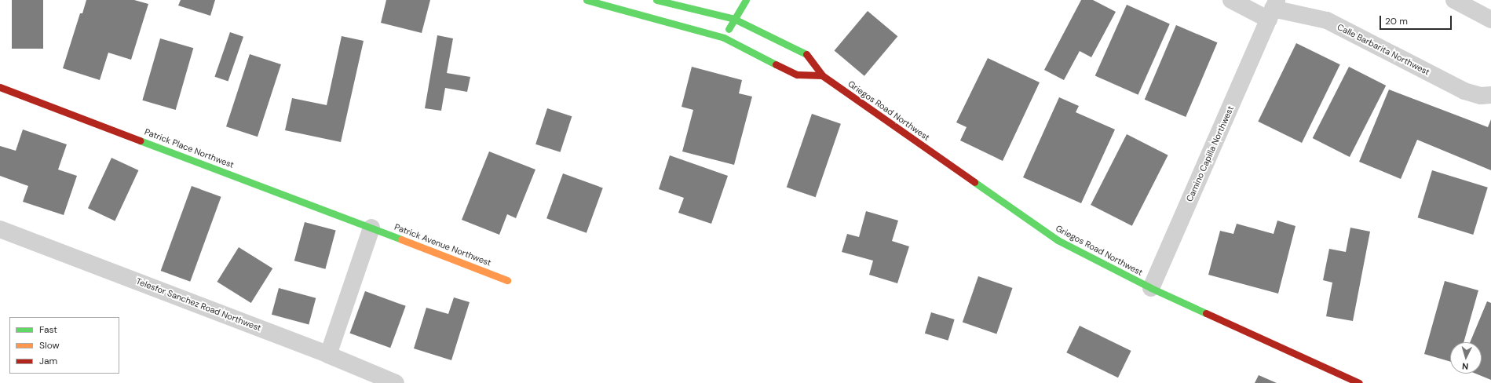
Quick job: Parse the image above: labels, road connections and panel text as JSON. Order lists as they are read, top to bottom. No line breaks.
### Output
{"streets":{"main road":["Griegos Road Northwest","Patrick Place Northwest","Patrick Avenue Northwest"],"street":["Calle Barbarita Northwest","Camino Capilla Northwest","Telesfor Sanchez Road Northwest"]},"crossings":[["Calle Barbarita Northwest","Camino Capilla Northwest"],["Griegos Road Northwest","Camino Capilla Northwest"],["Patrick Place Northwest","Patrick Avenue Northwest"]],"legend":["Fast","Slow","Jam"],"scale_bar":"20 m","north":"bottom"}
